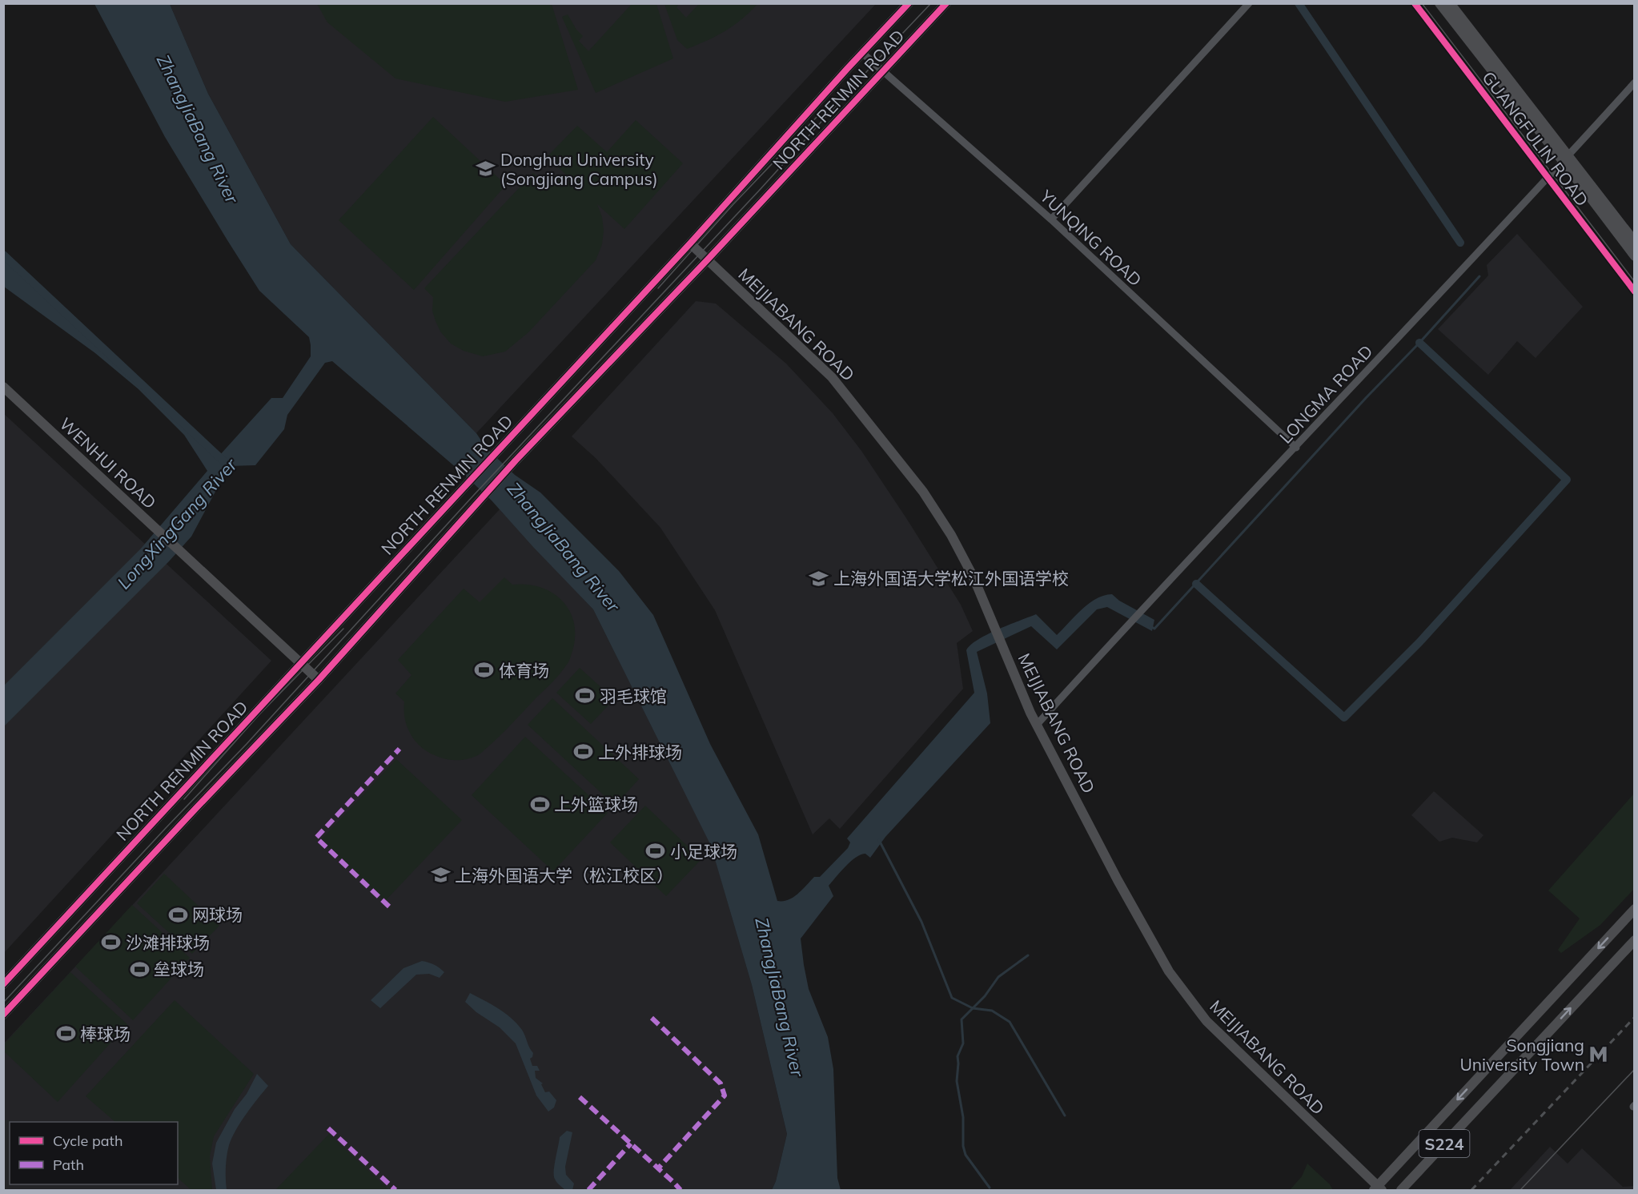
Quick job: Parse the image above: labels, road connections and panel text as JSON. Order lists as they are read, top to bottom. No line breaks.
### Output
{"streets":{"main road":["NORTH RENMIN ROAD","GUANGFULIN ROAD","MEIJIABANG ROAD","WENHUI ROAD","S224"],"street":["YUNQING ROAD","LONGMA ROAD"]},"crossings":[["NORTH RENMIN ROAD","YUNQING ROAD"],["NORTH RENMIN ROAD","MEIJIABANG ROAD"],["NORTH RENMIN ROAD","WENHUI ROAD"],["GUANGFULIN ROAD","LONGMA ROAD"],["YUNQING ROAD","LONGMA ROAD"],["MEIJIABANG ROAD","LONGMA ROAD"],["MEIJIABANG ROAD","S224"]],"water":["ZhangJiaBang River","LongXingGang River"],"places":{"school or university":["Donghua University (Songjiang Campus)","上海外国语大学松江外国语学校","上海外国语大学（松江校区）"],"sports":["体育场","羽毛球馆","上外排球场","上外篮球场","小足球场","网球场","沙滩排球场","垒球场","棒球场"],"metro station":["Songjiang University Town"]},"legend":["Cycle path","Path"]}
